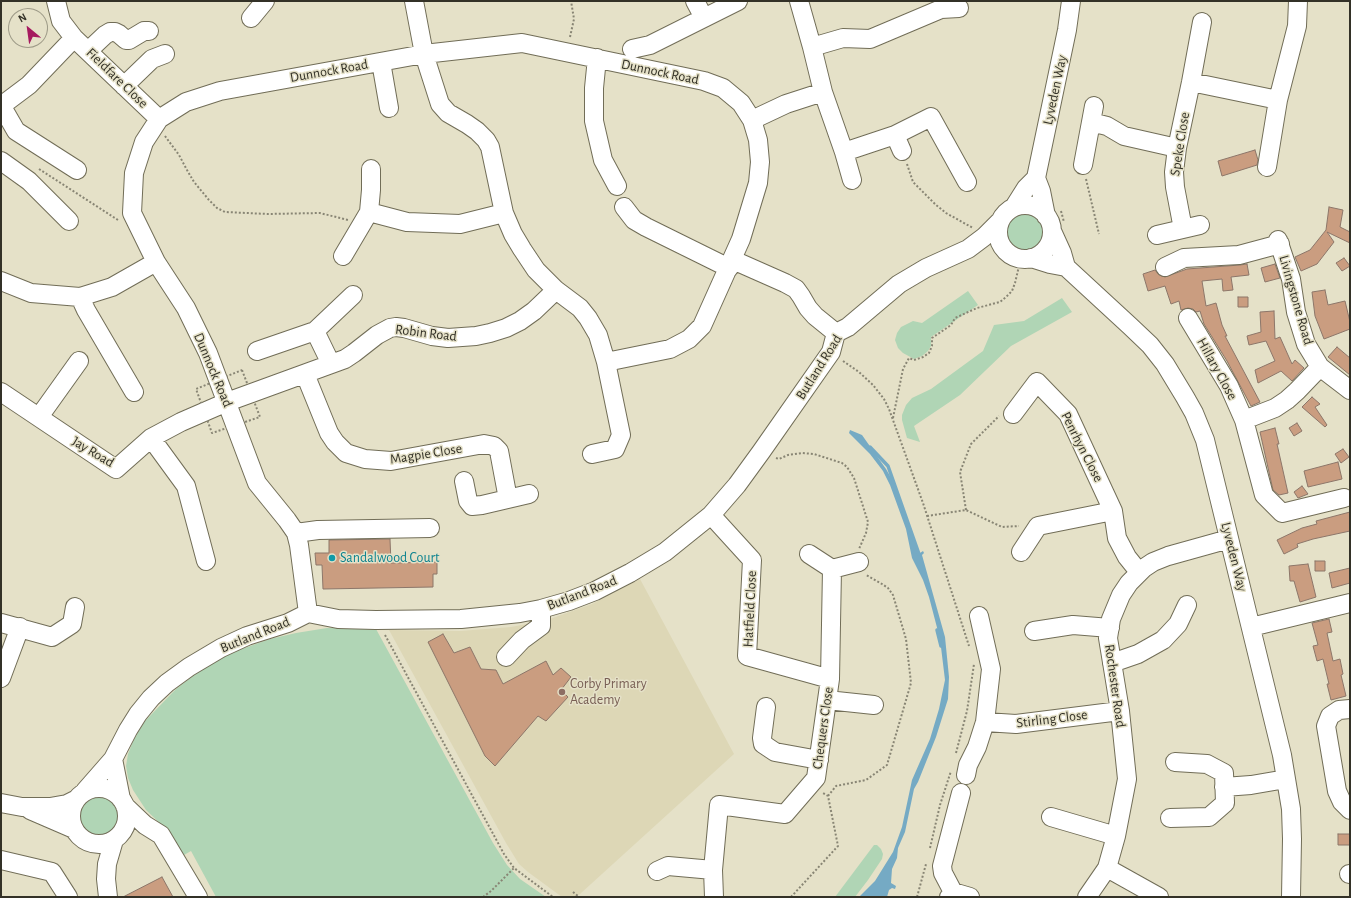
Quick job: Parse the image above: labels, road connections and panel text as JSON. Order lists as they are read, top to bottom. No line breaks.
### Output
{"streets":{"street":["Dunnock Road","Fieldfare Close","Lyveden Way","Speke Close","Livingstone Road","Robin Road","Butland Road","Hillary Close","Penrhyn Close","Jay Road","Magpie Close","Hatfield Close","Rochester Road","Stirling Close","Chequers Close"]},"crossings":[["Dunnock Road","Fieldfare Close"],["Dunnock Road","Robin Road"],["Dunnock Road","Butland Road"],["Dunnock Road","Jay Road"],["Lyveden Way","Butland Road"],["Lyveden Way","Rochester Road"],["Robin Road","Jay Road"],["Robin Road","Magpie Close"],["Butland Road","Hatfield Close"],["Penrhyn Close","Rochester Road"],["Hatfield Close","Chequers Close"],["Rochester Road","Stirling Close"]],"places":["Sandalwood Court","Corby Primary Academy"],"north":"top left"}
